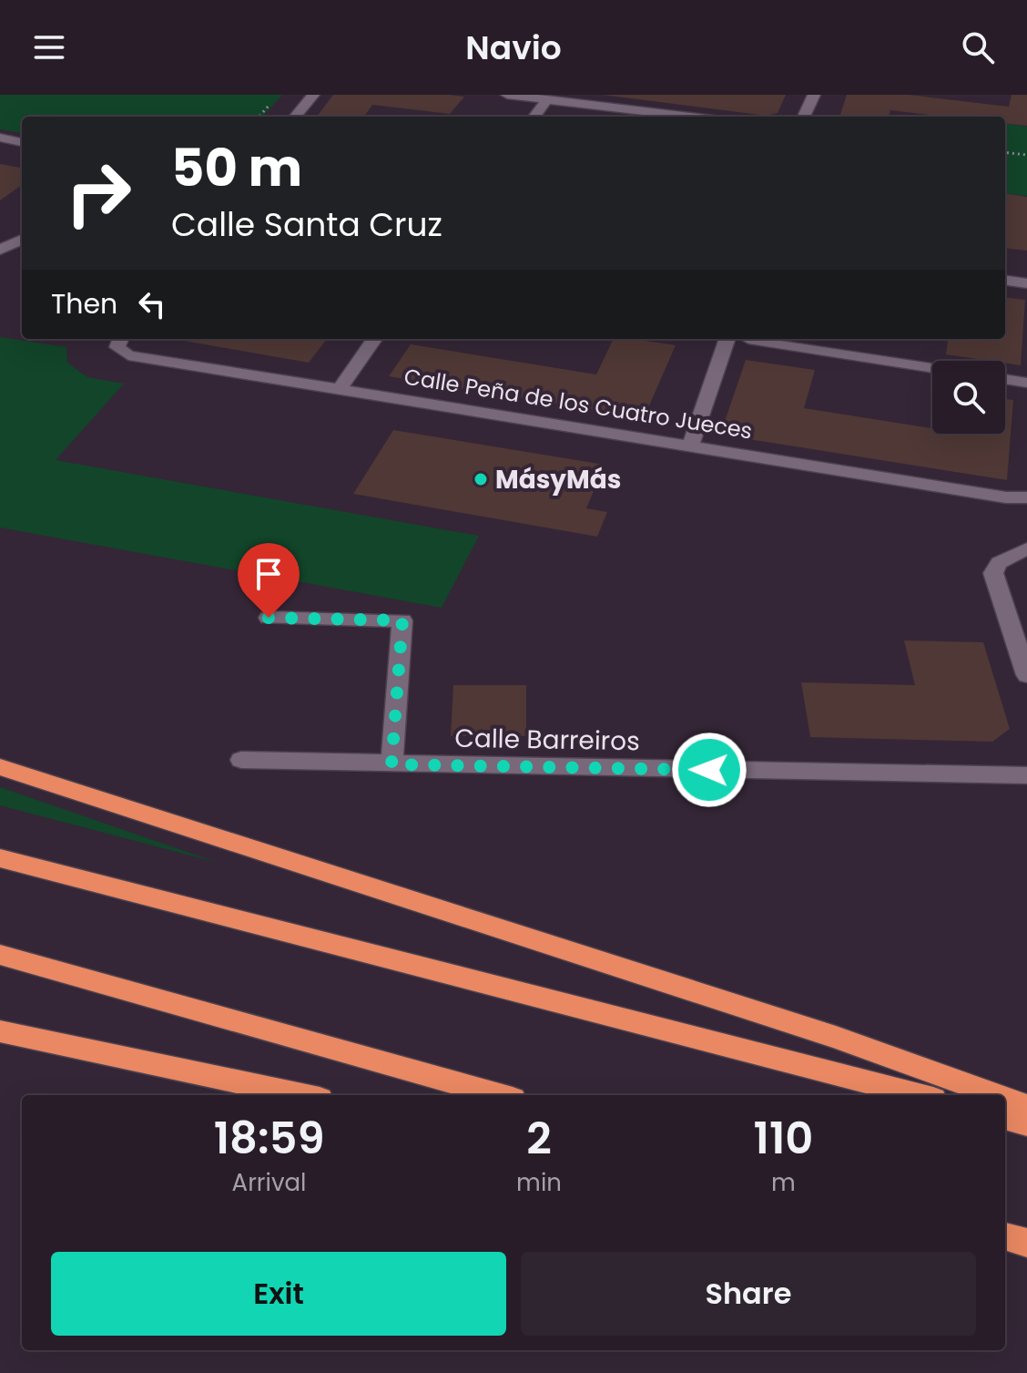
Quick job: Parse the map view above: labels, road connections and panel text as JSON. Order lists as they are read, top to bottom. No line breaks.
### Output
{"streets":{"street":["Calle Peña de los Cuatro Jueces","Calle Barreiros"]},"places":["MásyMás"],"page":{"header":"Navio","turn":["50 m","Calle Santa Cruz"],"then":"Then","eta":["18:59","Arrival","2","min","110","m"],"buttons":["Exit","Share"]}}
